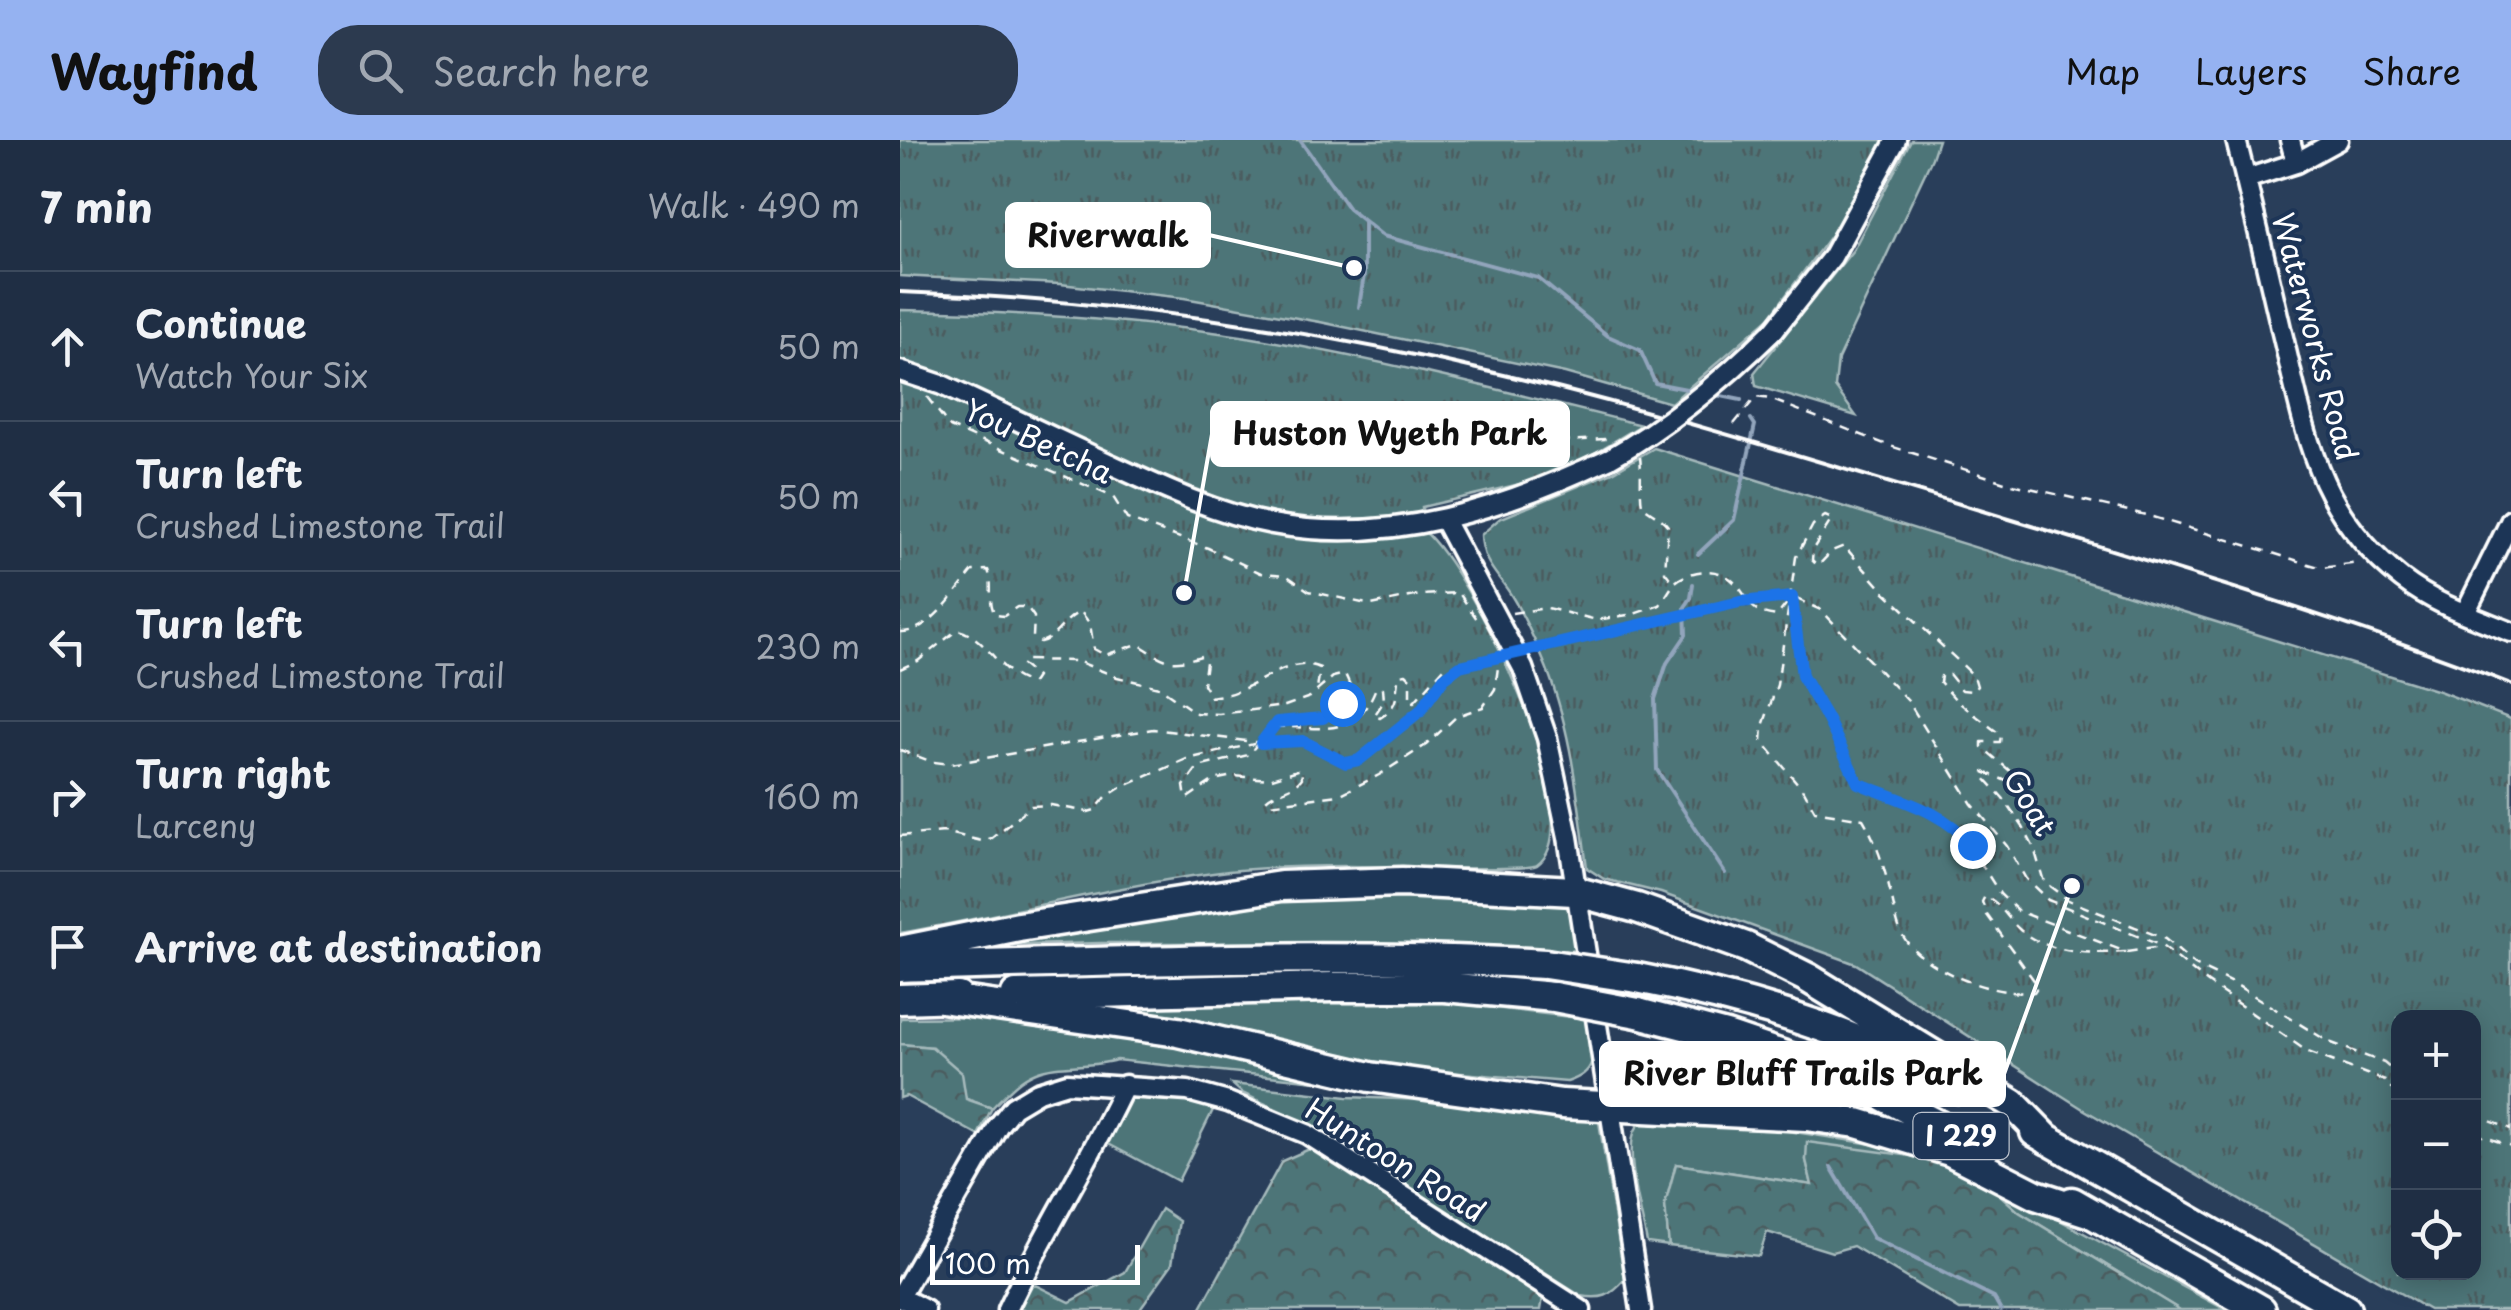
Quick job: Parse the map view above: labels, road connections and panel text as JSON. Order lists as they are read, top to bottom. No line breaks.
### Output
{"streets":{"highway":["I 229"],"street":["Waterworks Road","Huntoon Road"],"path":["You Betcha","Goat"]},"places":["Riverwalk","Huston Wyeth Park","River Bluff Trails Park"],"scale_bar":"100 m","page":{"header":"Wayfind","search":"Search here","nav":["Map","Layers","Share"],"heading":["7 min","Walk · 490 m"],"list":[["Continue","Watch Your Six","50 m"],["Turn left","Crushed Limestone Trail","50 m"],["Turn left","Crushed Limestone Trail","230 m"],["Turn right","Larceny","160 m"],"Arrive at destination"],"map_buttons":["+","−"],"scale":"100 m"}}
